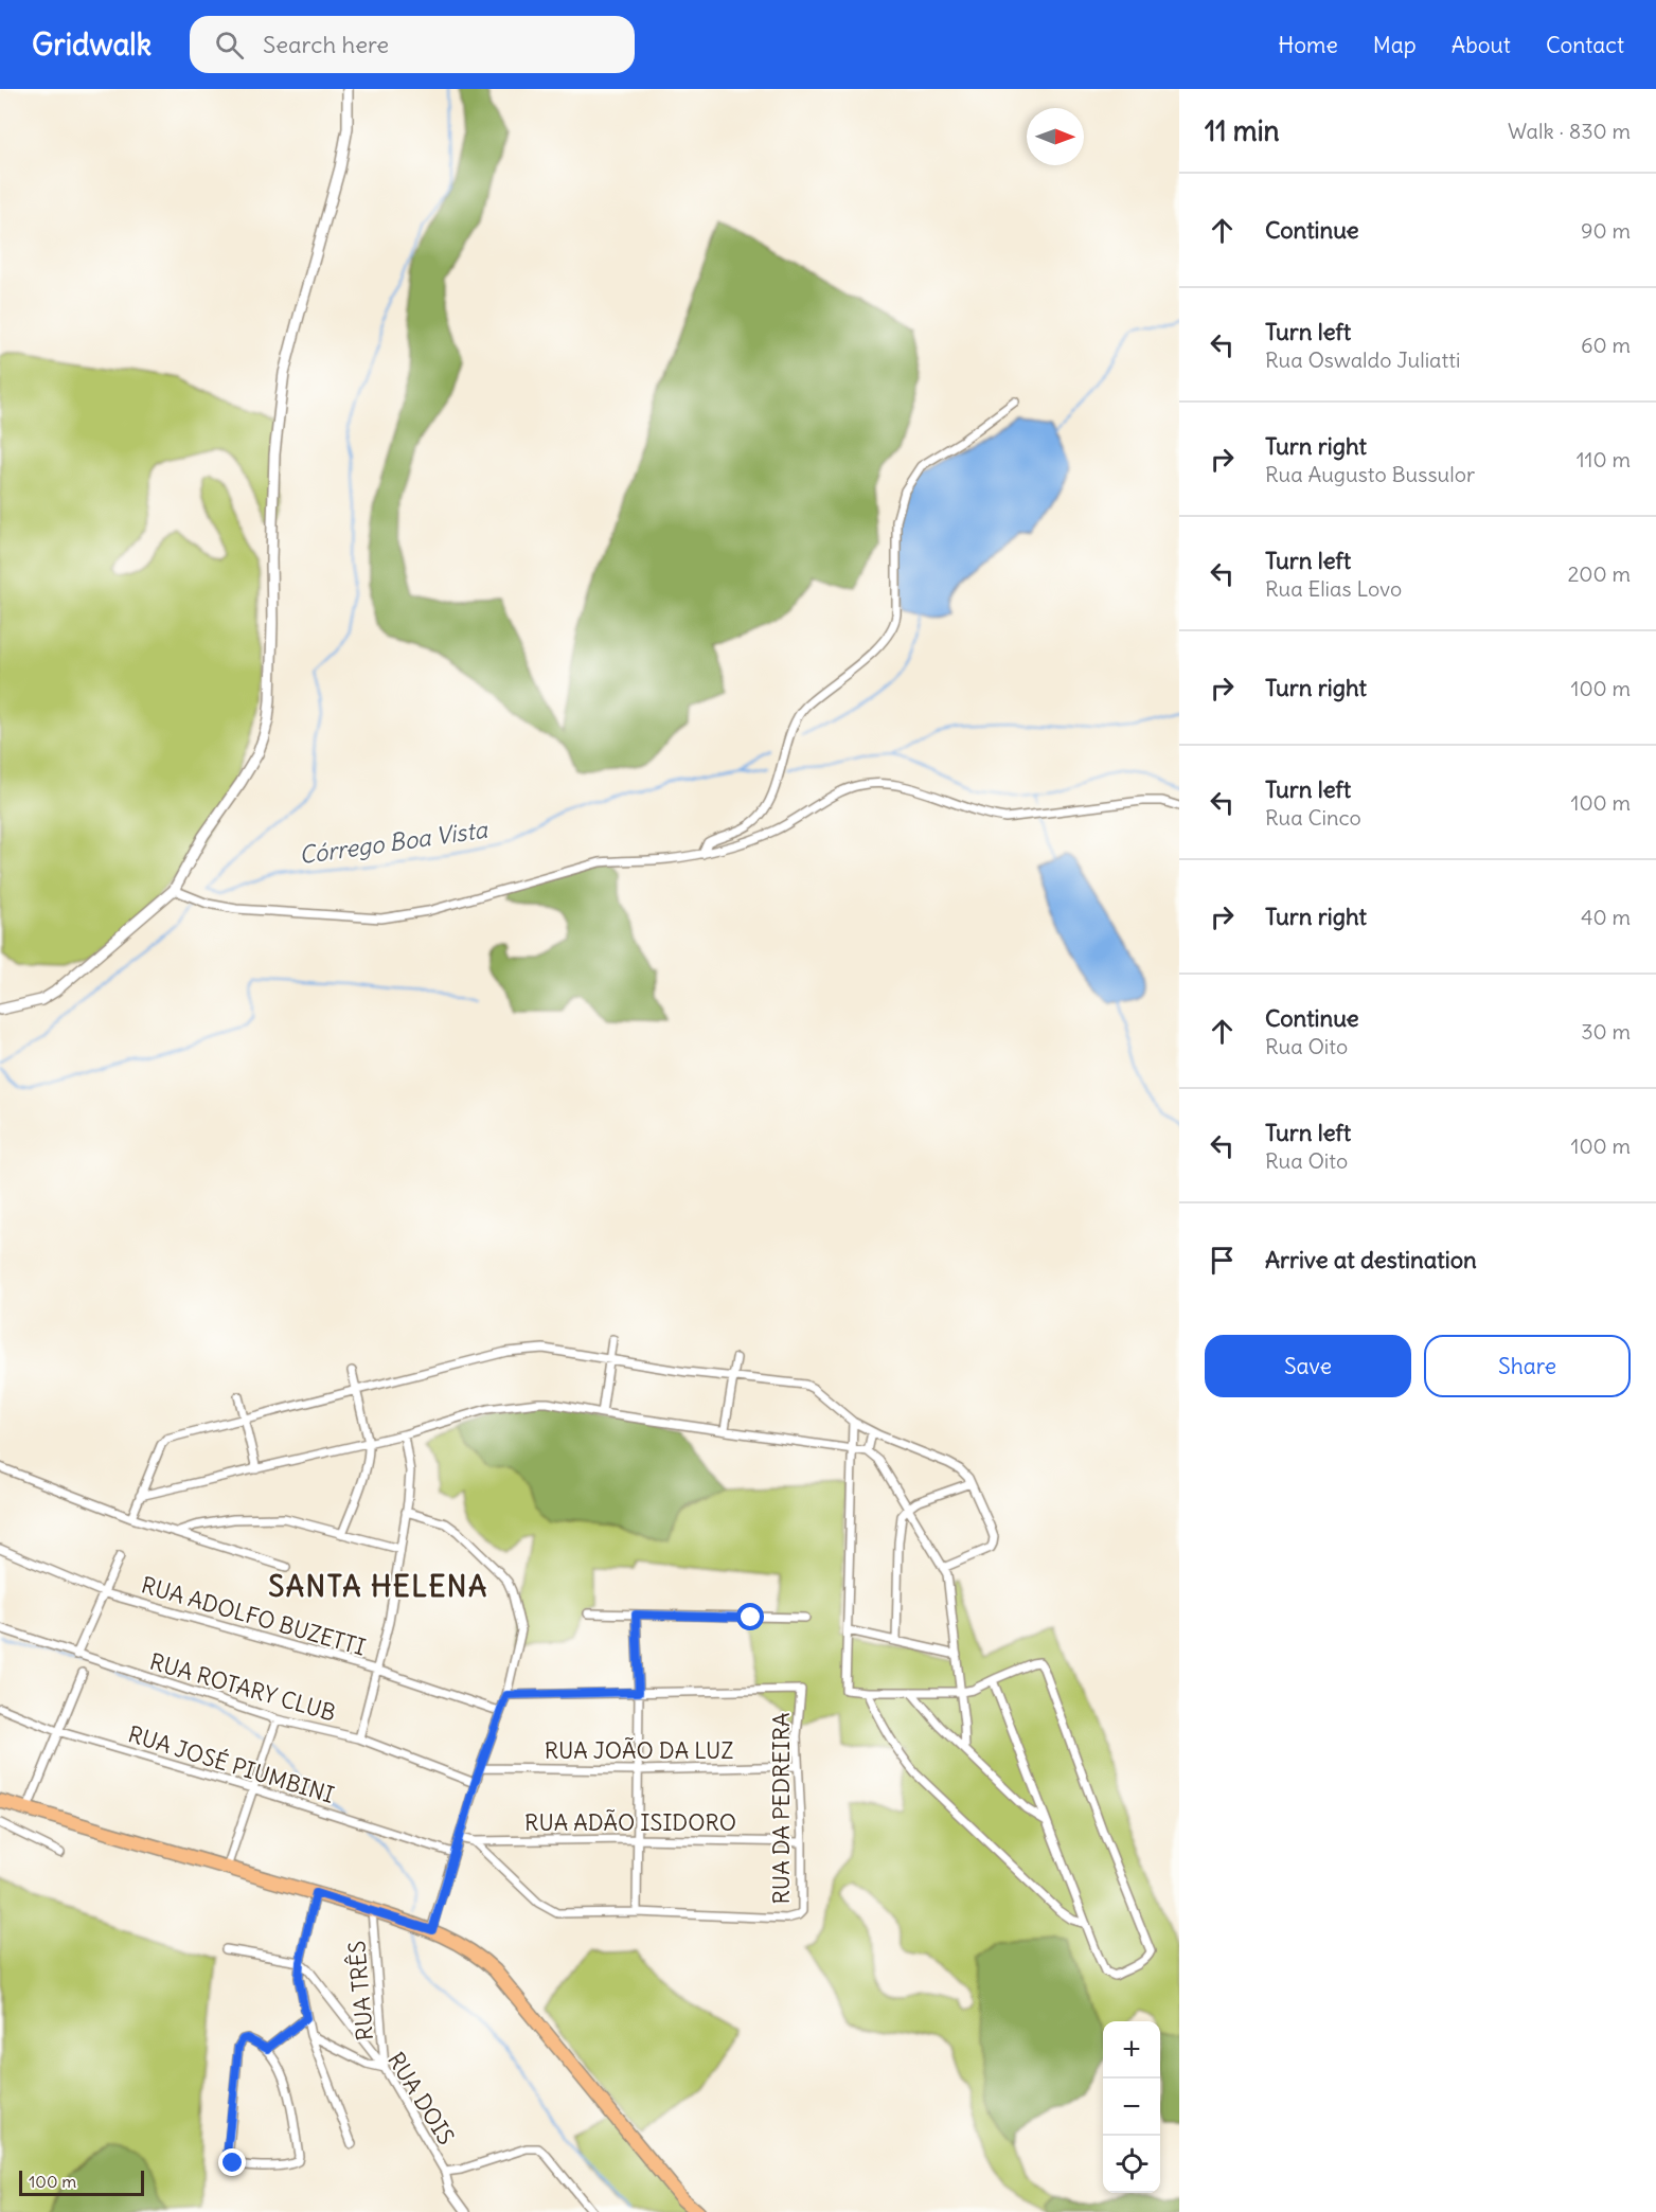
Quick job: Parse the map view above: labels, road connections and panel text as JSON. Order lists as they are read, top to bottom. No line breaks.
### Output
{"streets":{"street":["RUA ADOLFO BUZETTI","RUA ROTARY CLUB","RUA JOÃO DA LUZ","RUA JOSÉ PIUMBINI","RUA DA PEDREIRA","RUA ADÃO ISIDORO","RUA TRÊS","RUA DOIS"]},"crossings":[["RUA JOÃO DA LUZ","RUA DA PEDREIRA"],["RUA DA PEDREIRA","RUA ADÃO ISIDORO"],["RUA TRÊS","RUA DOIS"]],"districts":["SANTA HELENA"],"water":["Córrego Boa Vista"],"scale_bar":"100 m","north":"right","page":{"header":"Gridwalk","search":"Search here","nav":["Home","Map","About","Contact"],"heading":["11 min","Walk · 830 m"],"list":[["Continue","90 m"],["Turn left","Rua Oswaldo Juliatti","60 m"],["Turn right","Rua Augusto Bussulor","110 m"],["Turn left","Rua Elias Lovo","200 m"],["Turn right","100 m"],["Turn left","Rua Cinco","100 m"],["Turn right","40 m"],["Continue","Rua Oito","30 m"],["Turn left","Rua Oito","100 m"],"Arrive at destination"],"buttons":["Save","Share"],"map_buttons":["+","−"],"scale":"100 m"}}
